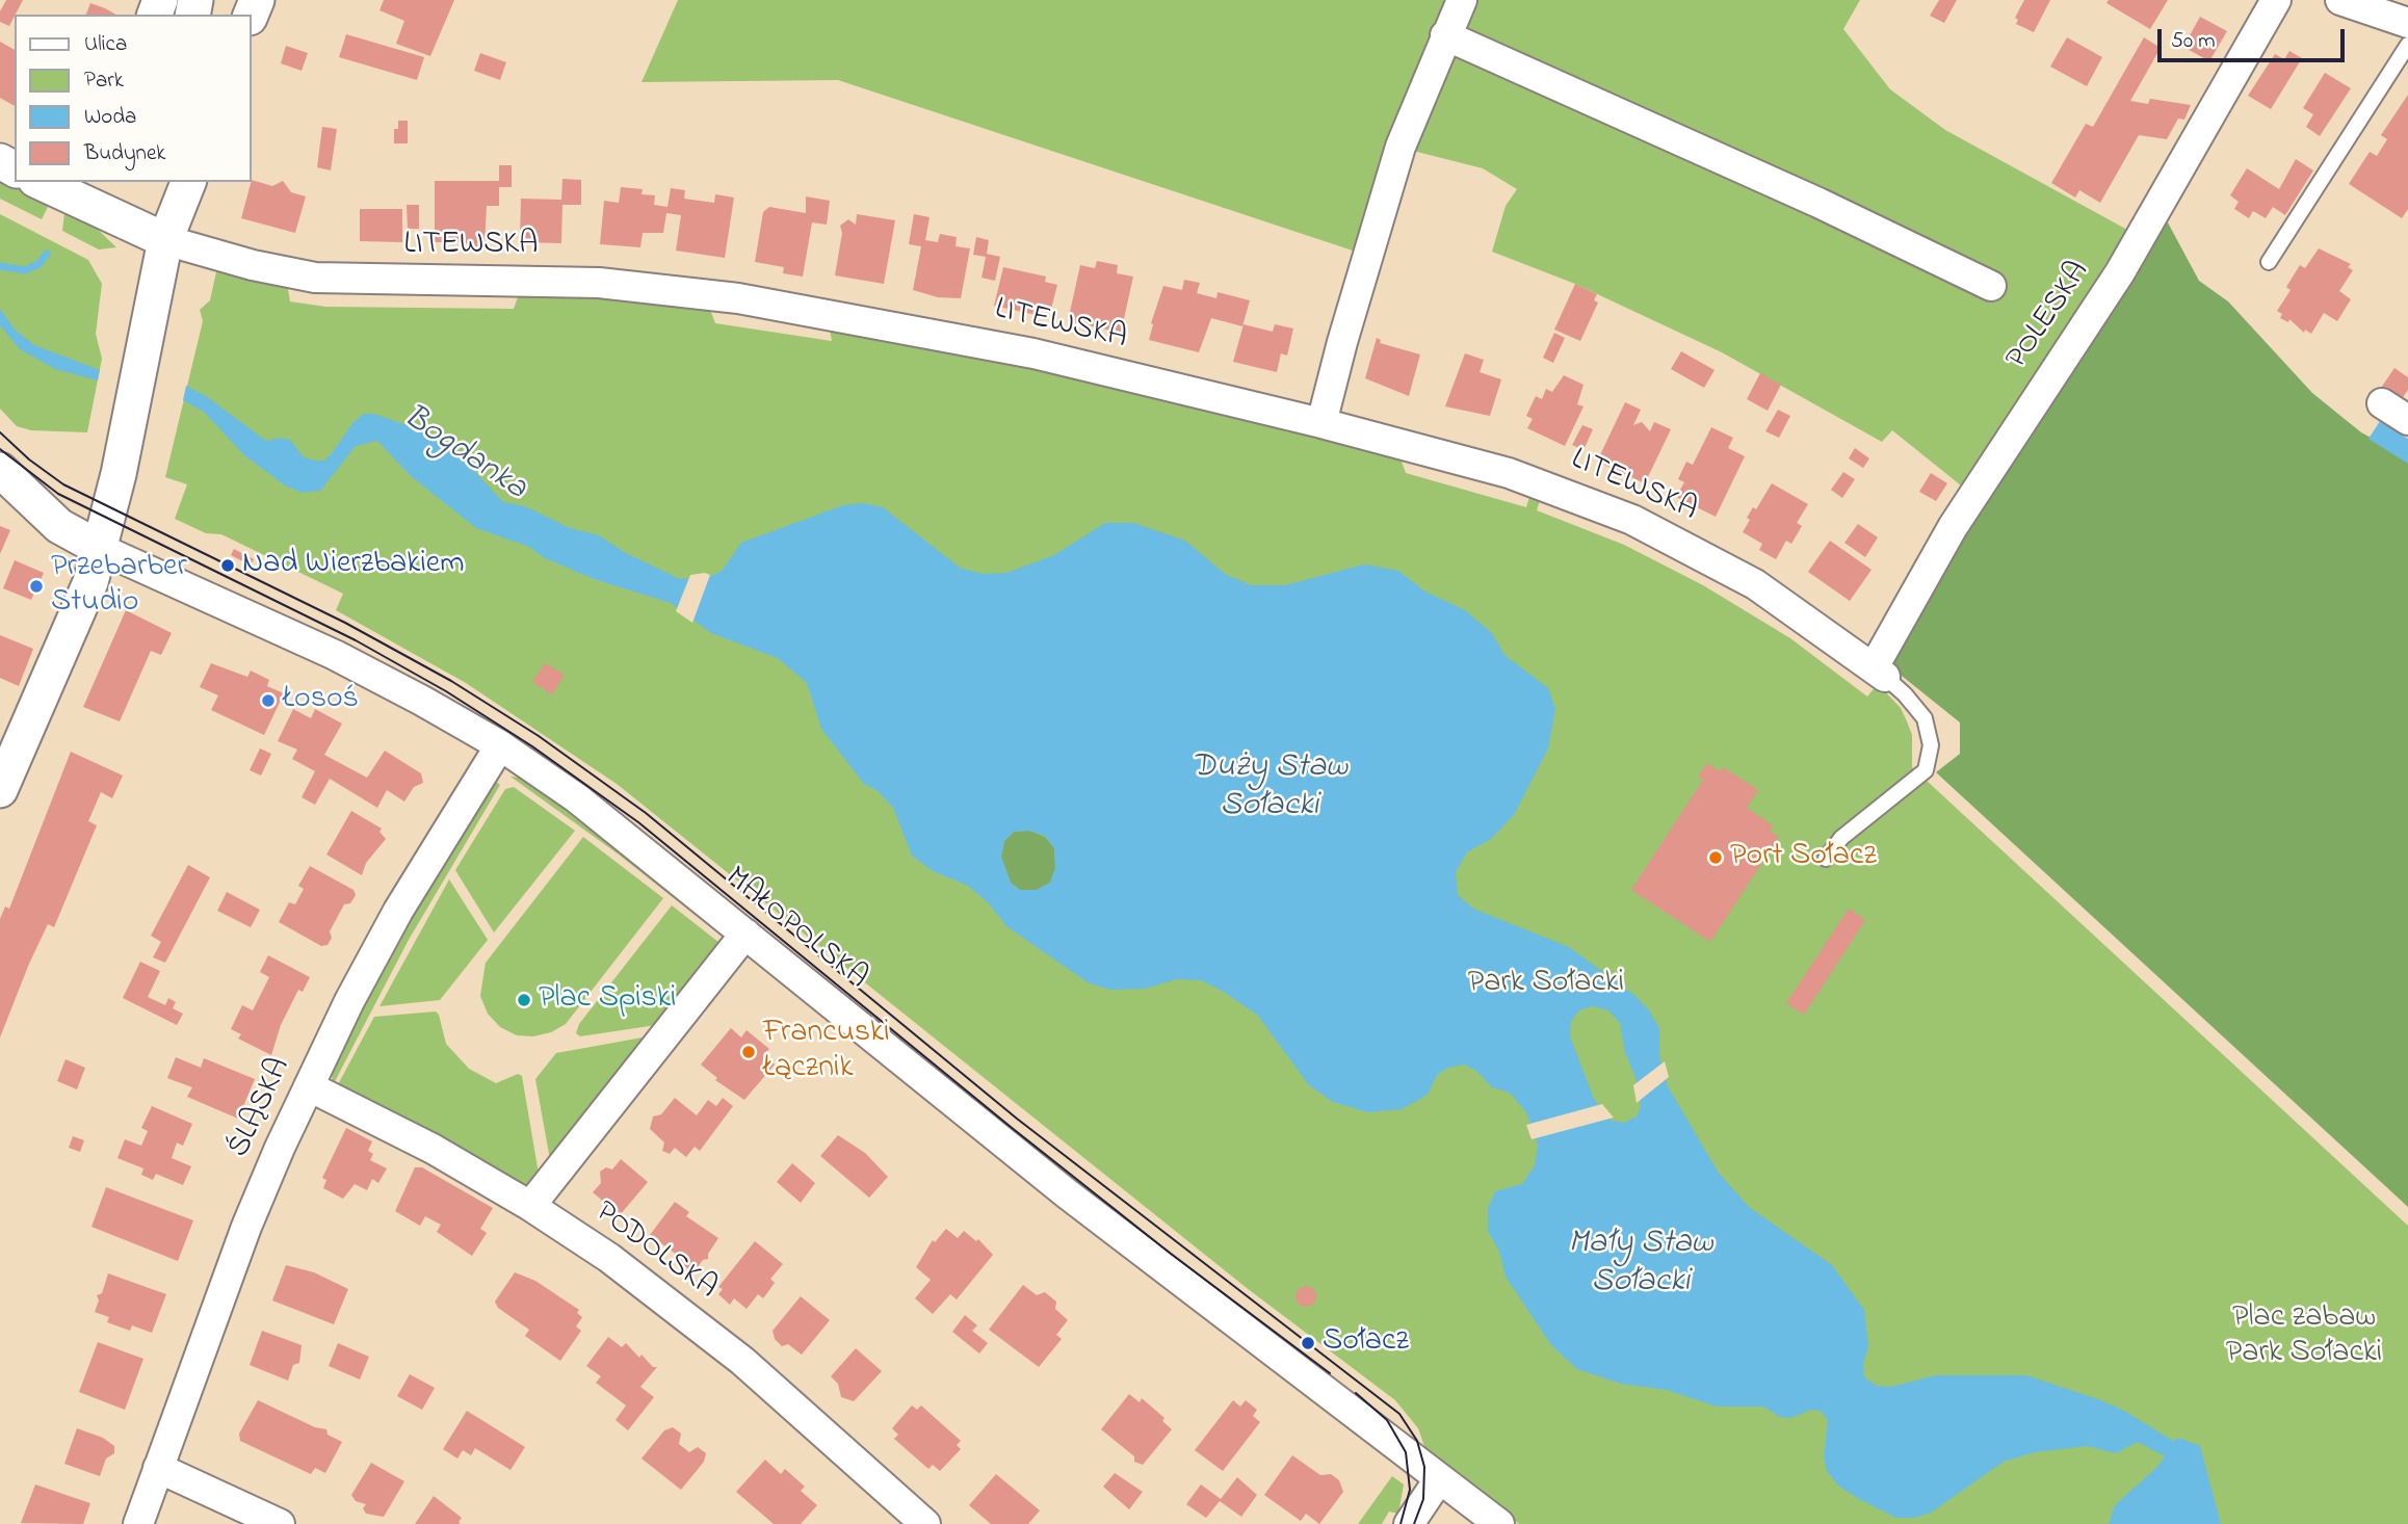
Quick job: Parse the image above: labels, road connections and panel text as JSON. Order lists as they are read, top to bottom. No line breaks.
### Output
{"streets":{"street":["LITEWSKA","POLESKA","MAŁOPOLSKA","ŚLĄSKA","PODOLSKA"]},"crossings":[["LITEWSKA","POLESKA"],["MAŁOPOLSKA","ŚLĄSKA"],["ŚLĄSKA","PODOLSKA"]],"water":["Bogdanka","Duży Staw Sołacki","Mały Staw Sołacki"],"parks":["Park Sołacki","Plac zabaw Park Sołacki"],"places":["Nad Wierzbakiem","Przebarber Studio","Łosoś","Port Sołacz","Plac Spiski","Francuski Łącznik","Sołacz"],"legend":["Ulica","Park","Woda","Budynek"],"scale_bar":"50 m"}
